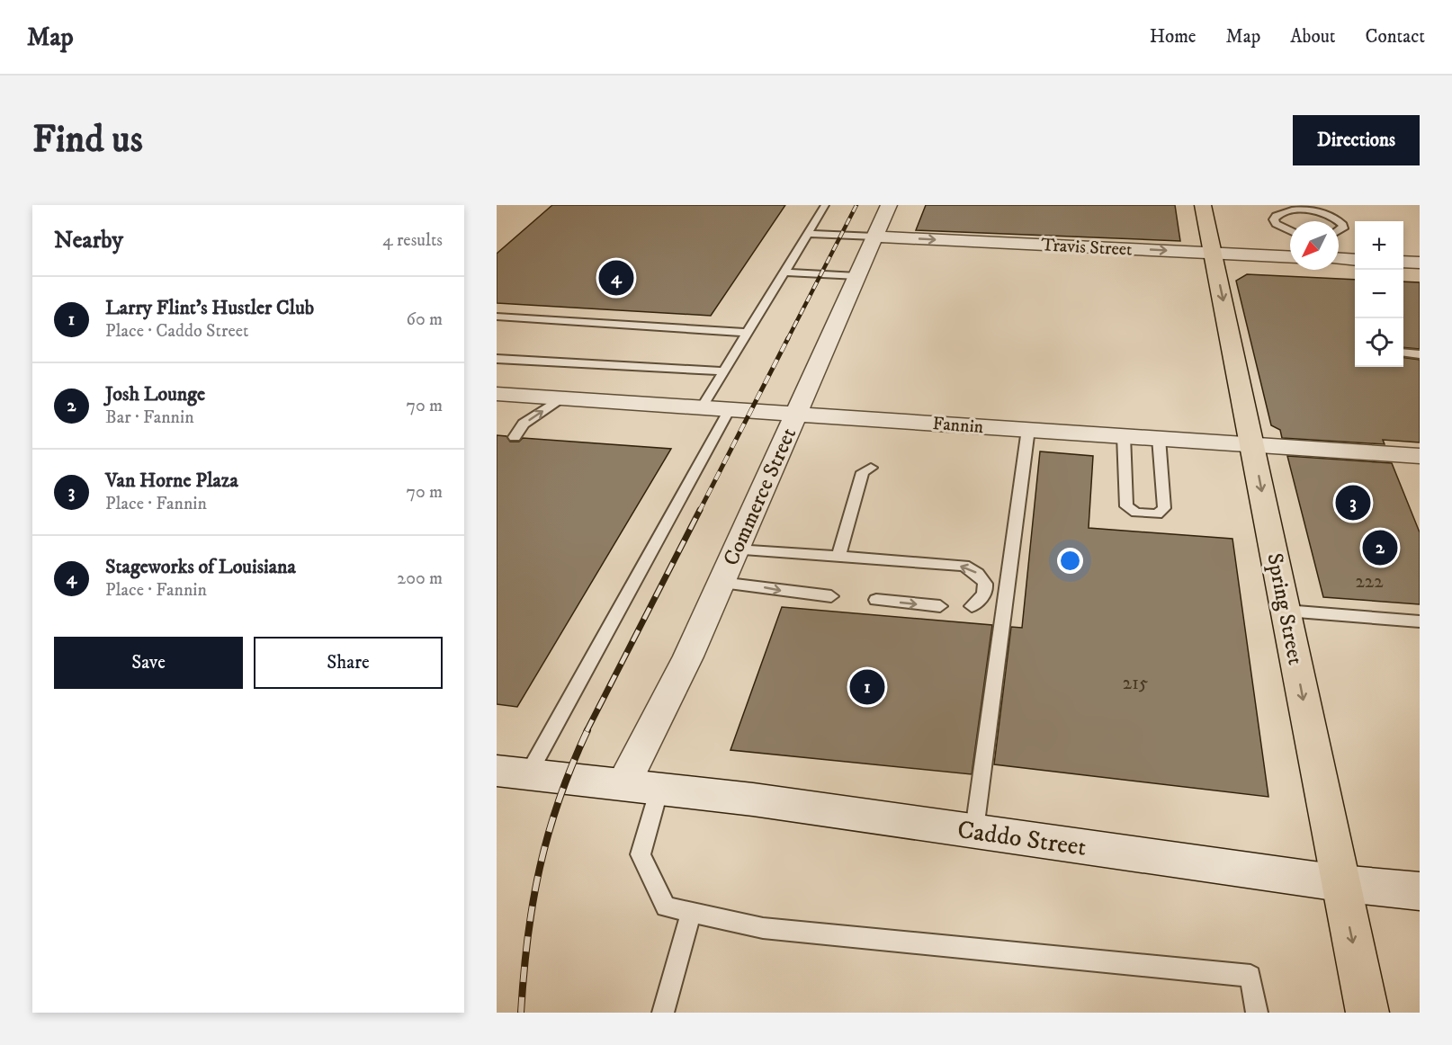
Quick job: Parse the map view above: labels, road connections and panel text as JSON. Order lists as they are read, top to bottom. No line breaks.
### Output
{"streets":{"main road":["Spring Street"],"street":["Travis Street","Fannin","Commerce Street","Caddo Street"]},"crossings":[["Travis Street","Commerce Street"],["Travis Street","Spring Street"],["Fannin","Commerce Street"],["Fannin","Spring Street"],["Commerce Street","Caddo Street"],["Spring Street","Caddo Street"]],"one_way":["Travis Street","Spring Street"],"house_numbers":["222","215"],"north":"bottom left","page":{"header":"Map","nav":["Home","Map","About","Contact"],"buttons":["Directions",["Save","Share"]],"title":"Find us","heading":["Nearby","4 results"],"map_buttons":["+","−"],"pins":["4","3","2","1"],"list":[{"mark":"1","name":"Larry Flint's Hustler Club","note":"Place · Caddo Street","value":"60 m"},{"mark":"2","name":"Josh Lounge","note":"Bar · Fannin","value":"70 m"},{"mark":"3","name":"Van Horne Plaza","note":"Place · Fannin","value":"70 m"},{"mark":"4","name":"Stageworks of Louisiana","note":"Place · Fannin","value":"200 m"}]}}
